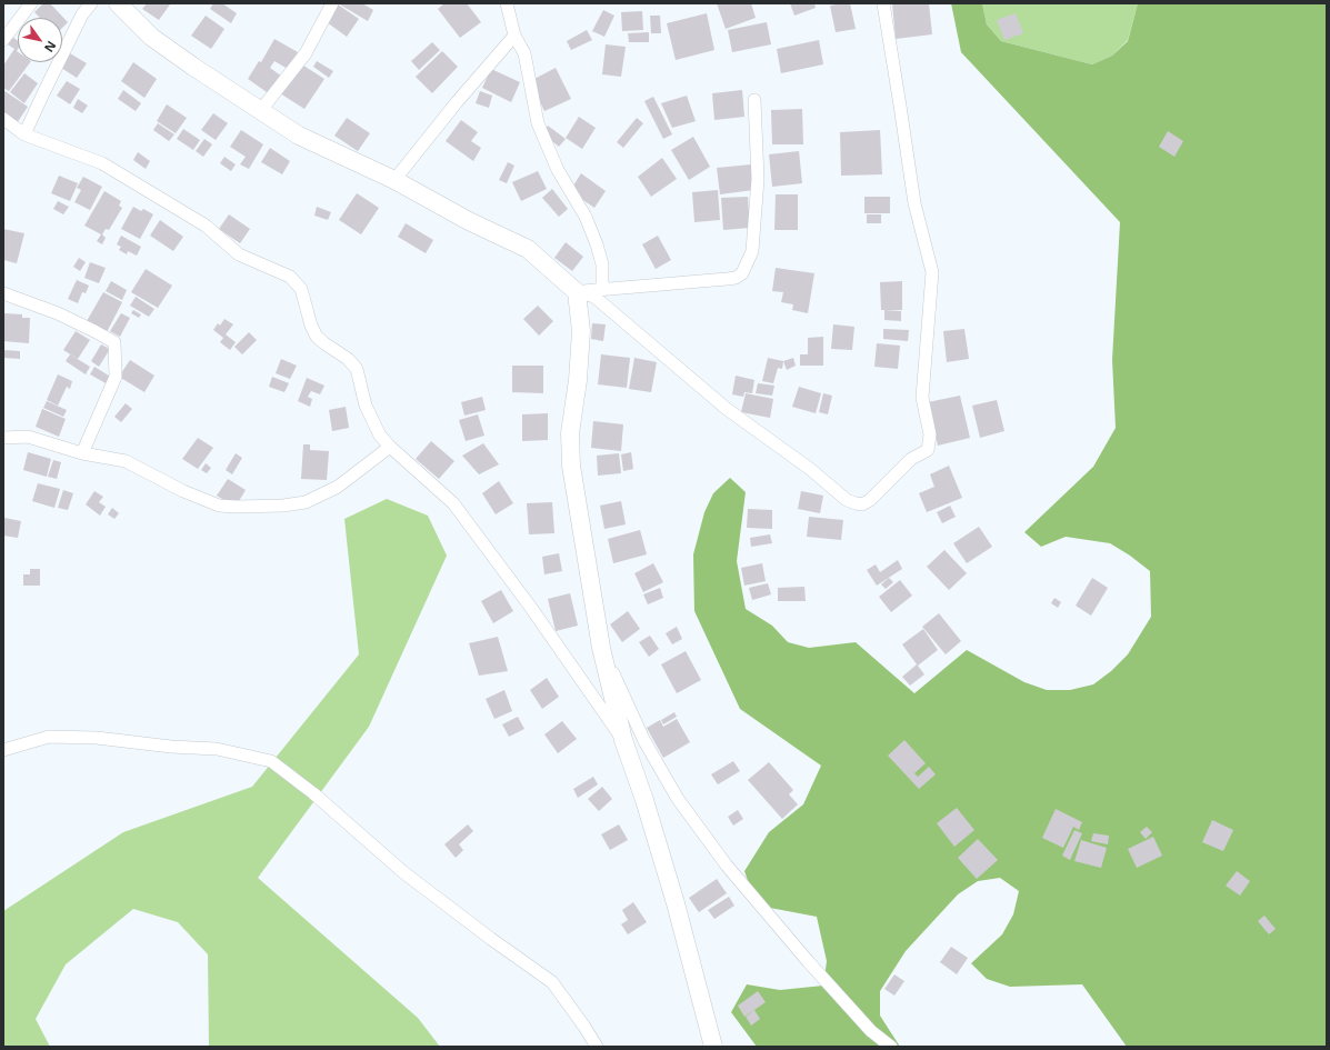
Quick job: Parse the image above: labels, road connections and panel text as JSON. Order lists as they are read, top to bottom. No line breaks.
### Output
{"north":"bottom right"}
